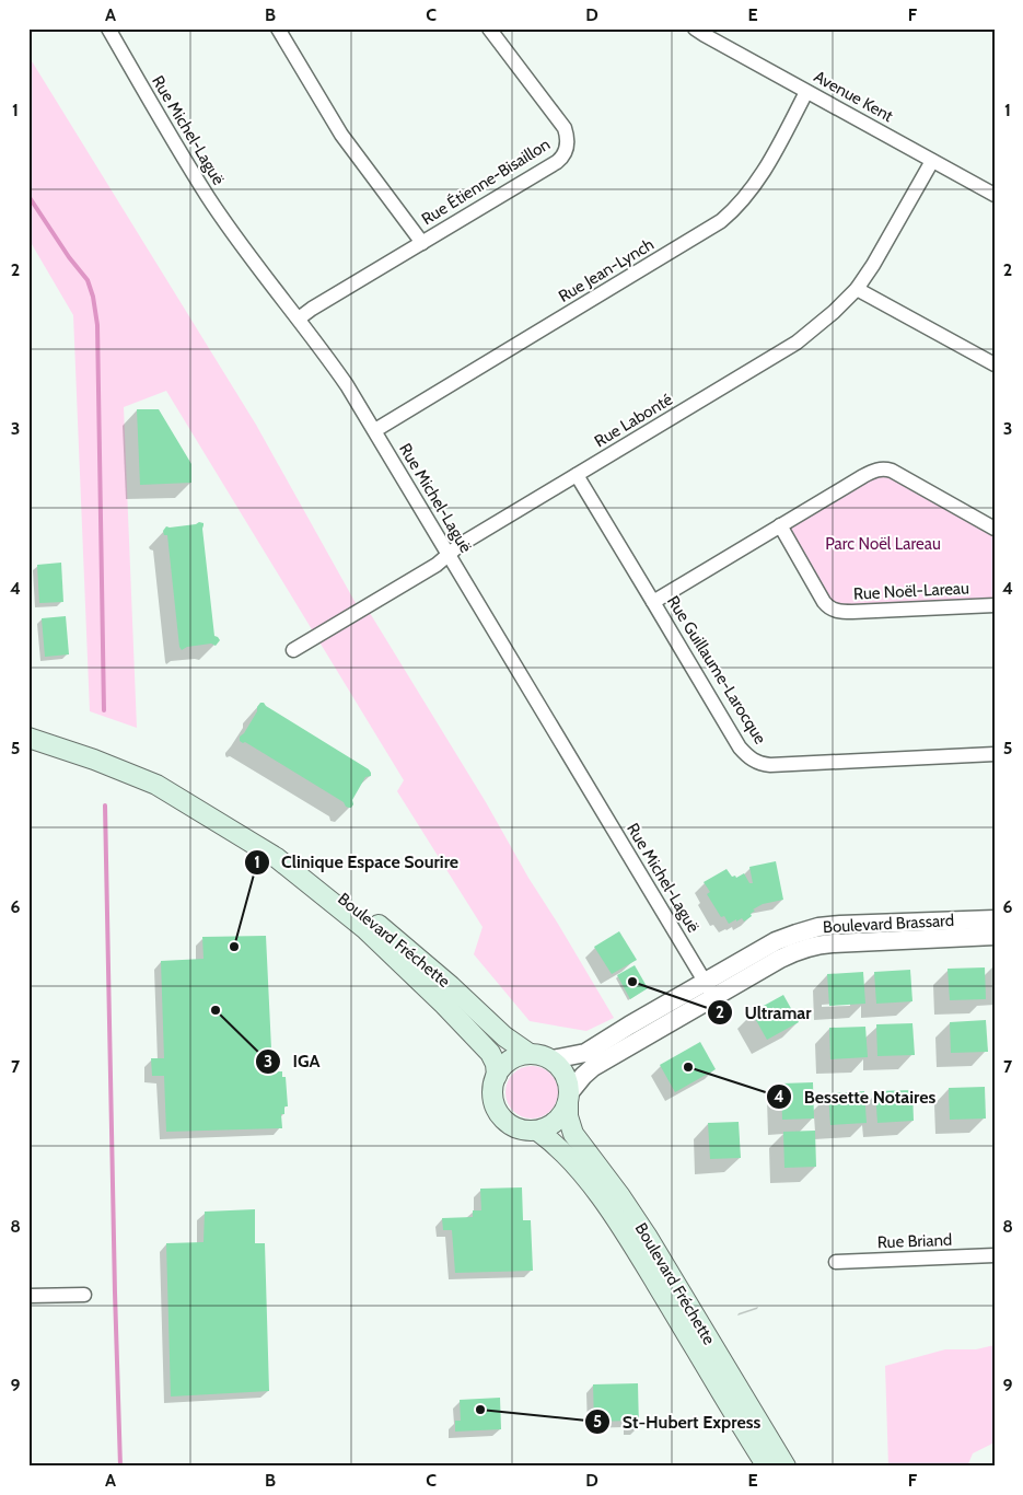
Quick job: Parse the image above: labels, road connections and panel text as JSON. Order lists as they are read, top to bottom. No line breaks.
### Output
{"streets":{"main road":["Boulevard Fréchette"],"street":["Avenue Kent","Rue Michel-Laguë","Rue Étienne-Bisaillon","Rue Jean-Lynch","Rue Labonté","Rue Noël-Lareau","Rue Guillaume-Larocque","Boulevard Brassard","Rue Briand"]},"crossings":[["Avenue Kent","Rue Jean-Lynch"],["Avenue Kent","Rue Labonté"],["Rue Michel-Laguë","Rue Étienne-Bisaillon"],["Rue Michel-Laguë","Rue Jean-Lynch"],["Rue Michel-Laguë","Rue Labonté"],["Rue Michel-Laguë","Boulevard Brassard"],["Rue Labonté","Rue Guillaume-Larocque"],["Boulevard Brassard","Boulevard Fréchette"]],"parks":["Parc Noël Lareau"],"places":["Clinique Espace Sourire","Ultramar","IGA","Bessette Notaires","St-Hubert Express"],"grid":{"columns":["A","B","C","D","E","F"],"rows":["1","2","3","4","5","6","7","8","9"]}}
